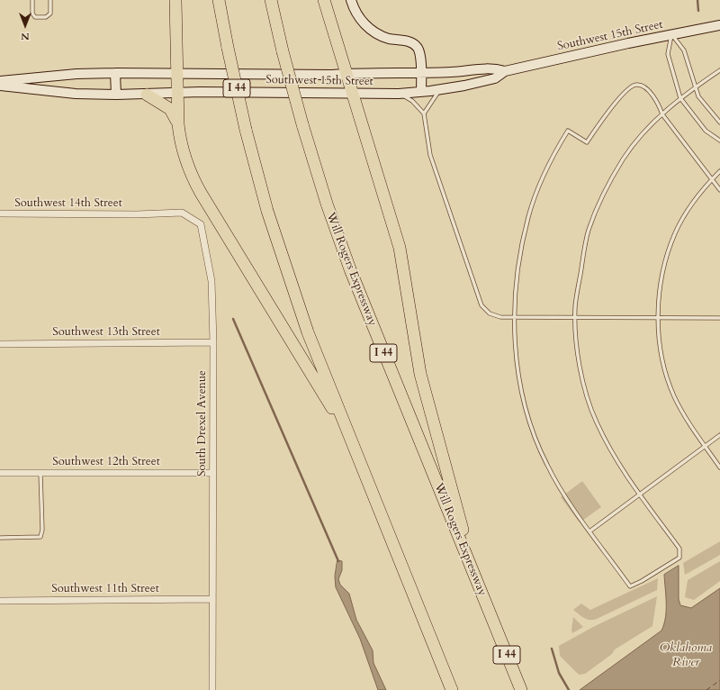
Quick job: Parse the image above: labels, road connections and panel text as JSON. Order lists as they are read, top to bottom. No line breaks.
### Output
{"streets":{"highway":["I 44","Will Rogers Expressway"],"main road":["Southwest 15th Street"],"street":["Southwest 14th Street","Southwest 13th Street","South Drexel Avenue","Southwest 12th Street","Southwest 11th Street"]},"crossings":[["Southwest 14th Street","South Drexel Avenue"],["Southwest 13th Street","South Drexel Avenue"],["South Drexel Avenue","Southwest 12th Street"],["South Drexel Avenue","Southwest 11th Street"]],"water":["Oklahoma River"],"north":"bottom"}
